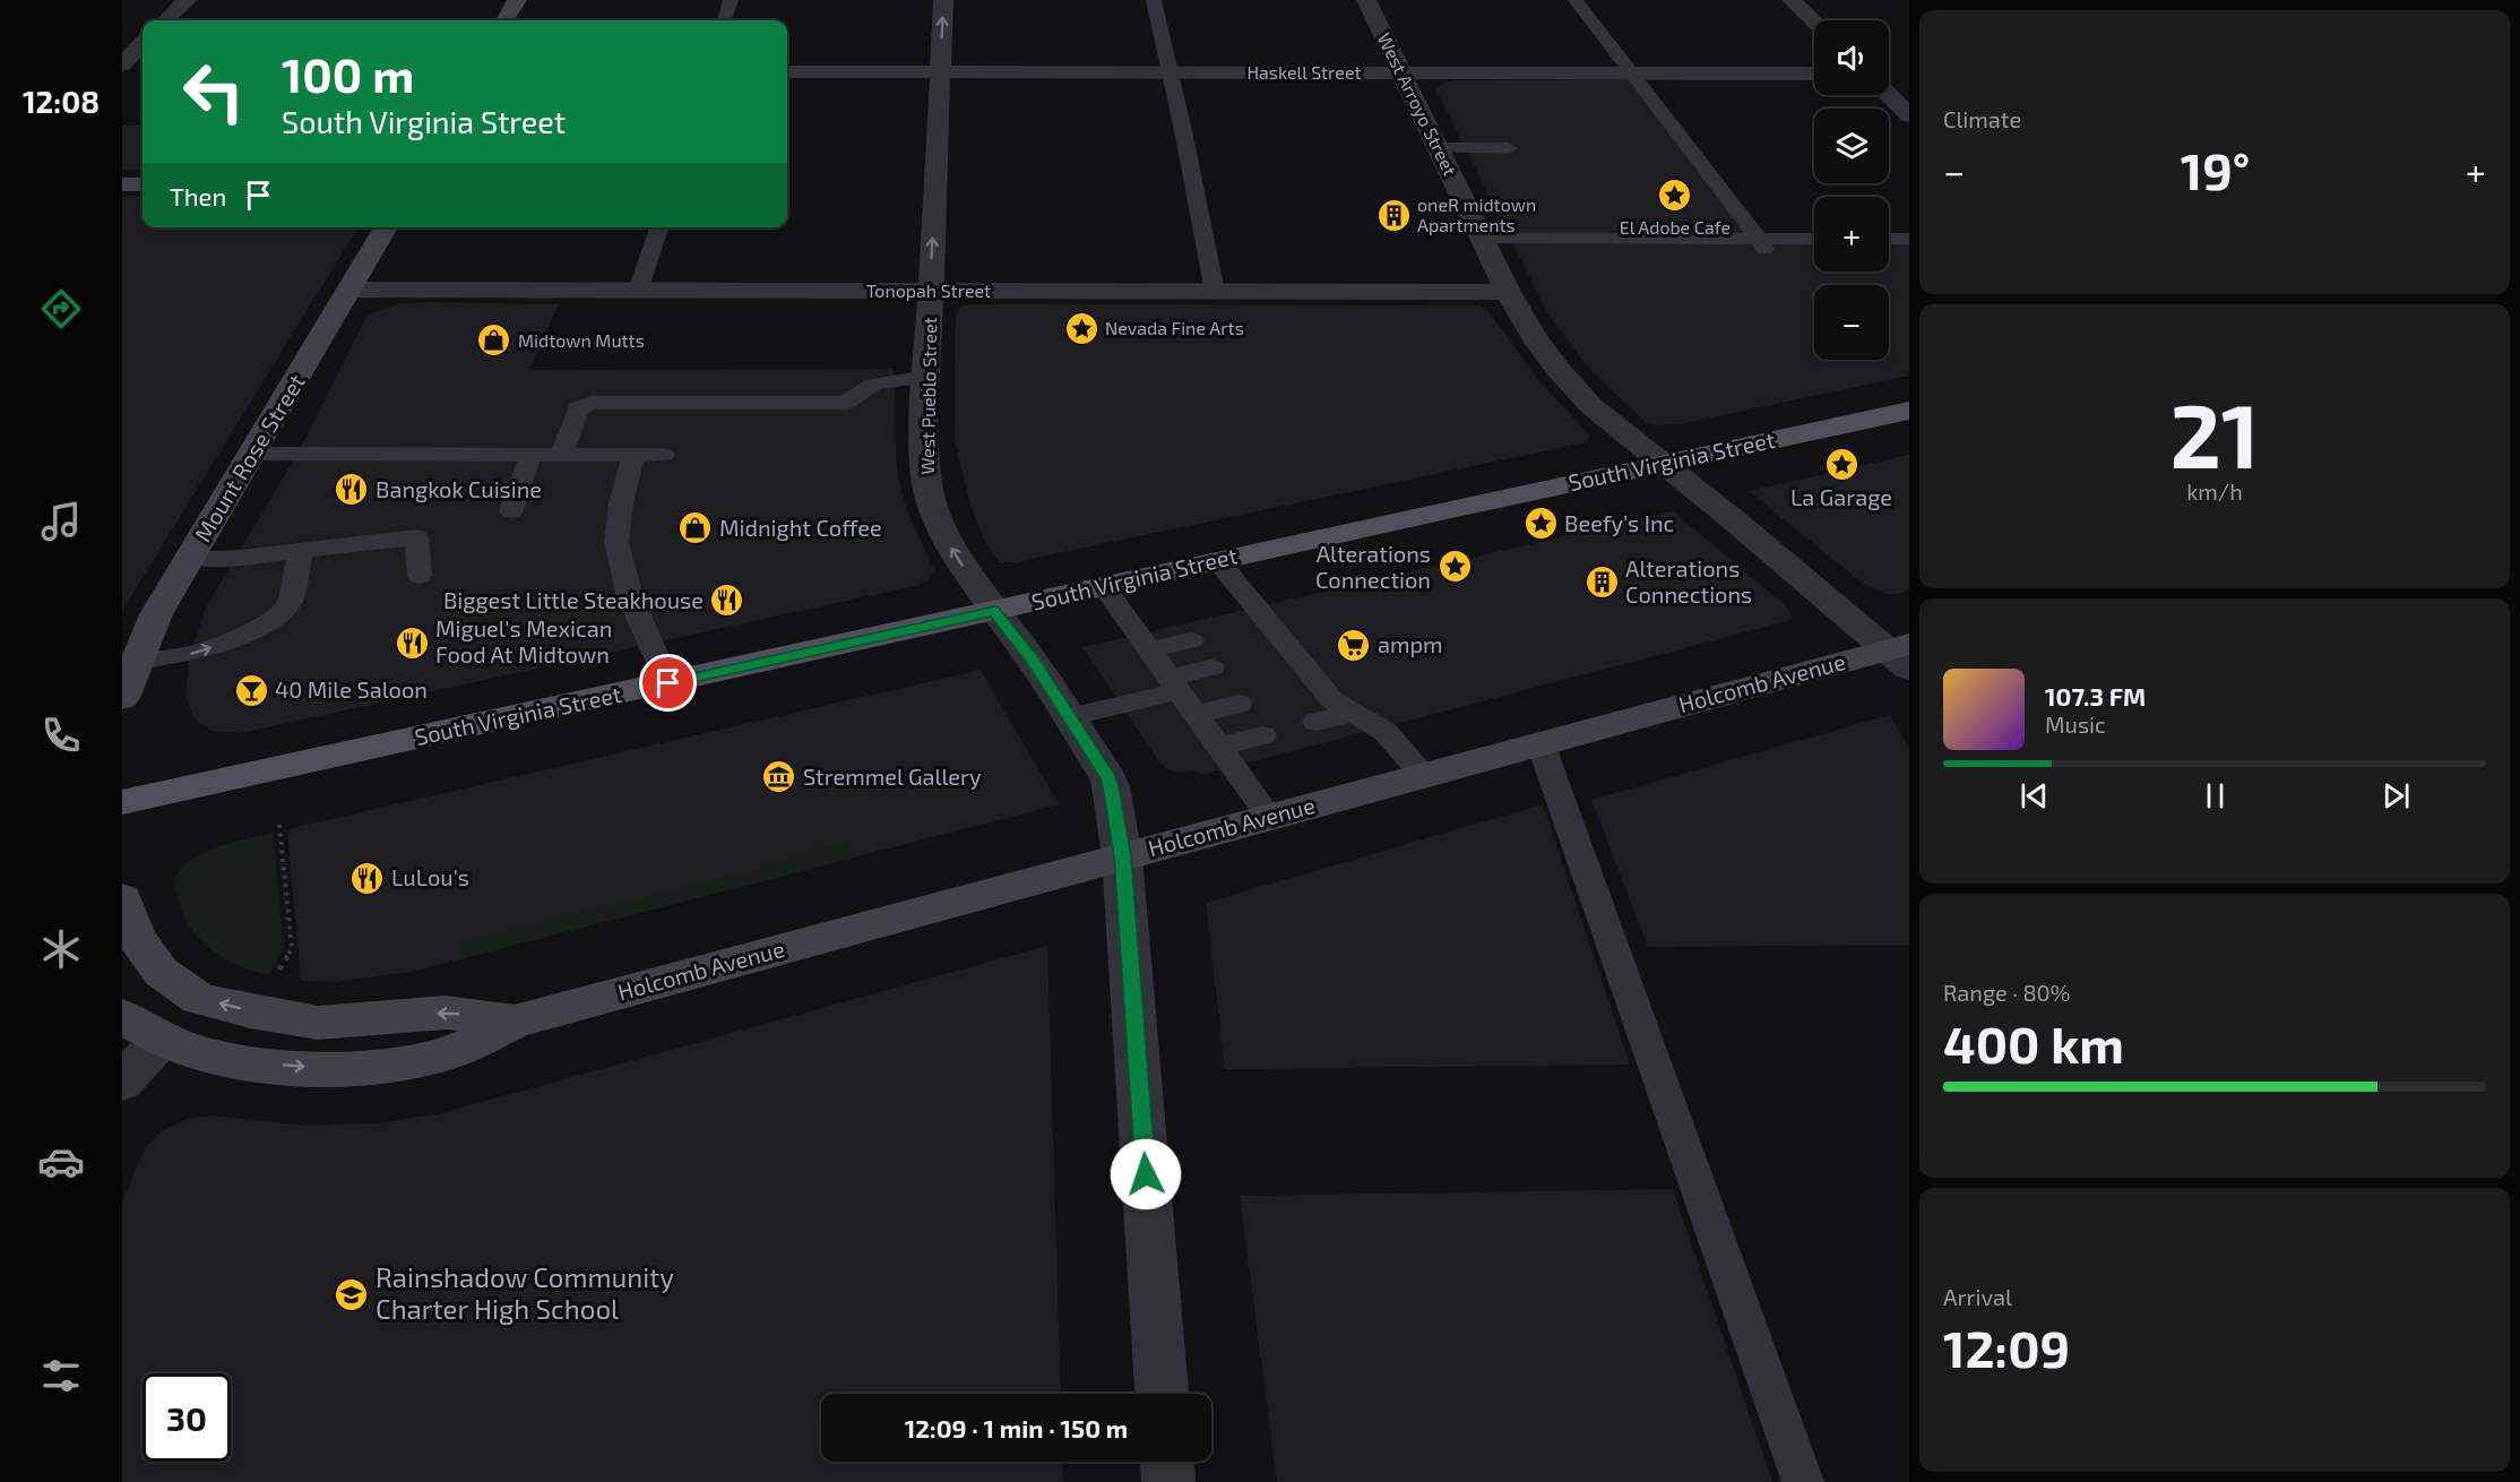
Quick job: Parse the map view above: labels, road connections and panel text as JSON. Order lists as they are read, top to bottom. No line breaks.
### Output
{"streets":{"main road":["South Virginia Street"],"street":["Haskell Street","West Arroyo Street","Tonopah Street","West Pueblo Street","Mount Rose Street","Holcomb Avenue"]},"crossings":[["Haskell Street","West Arroyo Street"],["Haskell Street","West Pueblo Street"],["West Arroyo Street","Tonopah Street"],["West Arroyo Street","South Virginia Street"],["West Arroyo Street","Holcomb Avenue"],["Tonopah Street","West Pueblo Street"],["Tonopah Street","Mount Rose Street"],["West Pueblo Street","South Virginia Street"],["West Pueblo Street","Holcomb Avenue"]],"one_way":["West Pueblo Street"],"places":{"place":["El Adobe Cafe","Nevada Fine Arts","La Garage","Beefy’s Inc","Alterations Connection"],"building":["oneR midtown Apartments","Alterations Connections"],"shop":["Midtown Mutts","Midnight Coffee"],"restaurant":["Bangkok Cuisine","Biggest Little Steakhouse","Miguel's Mexican Food At Midtown","LuLou's"],"supermarket":["ampm"],"bar":["40 Mile Saloon"],"museum":["Stremmel Gallery"],"school or university":["Rainshadow Community Charter High School"]},"page":{"tabs":"12:08","tile":["Climate",["21","km/h"],["Range · 80%","400 km"],["Arrival","12:09"]],"map_buttons":["+","−"],"turn":["100 m","South Virginia Street"],"heat":["−","19°","+"],"then":"Then","song":["107.3 FM","Music"],"limit":"30","trip":"12:09 · 1 min · 150 m"}}
